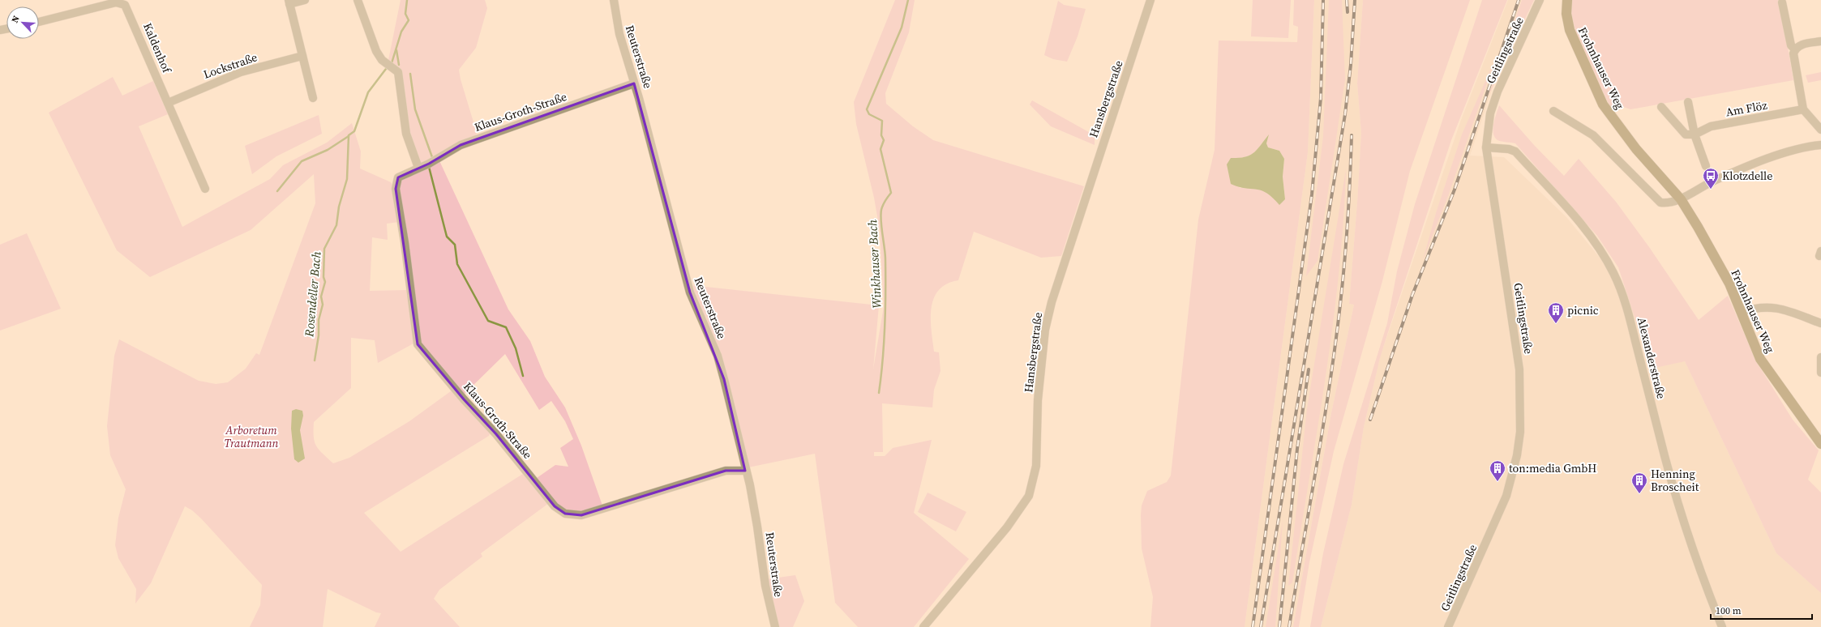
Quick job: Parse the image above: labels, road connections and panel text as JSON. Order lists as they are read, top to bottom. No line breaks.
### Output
{"streets":{"main road":["Frohnhauser Weg"],"street":["Kaldenhof","Geitlingstraße","Reuterstraße","Lockstraße","Hansbergstraße","Am Flöz","Klaus-Groth-Straße","Alexanderstraße"]},"crossings":[["Kaldenhof","Lockstraße"],["Geitlingstraße","Alexanderstraße"],["Reuterstraße","Klaus-Groth-Straße"]],"water":["Winkhauser Bach","Rosendeller Bach"],"parks":["Arboretum Trautmann"],"places":{"bus stop":["Klotzdelle"],"building":["picnic","ton:media GmbH","Henning Broscheit"]},"scale_bar":"100 m","north":"top left"}
